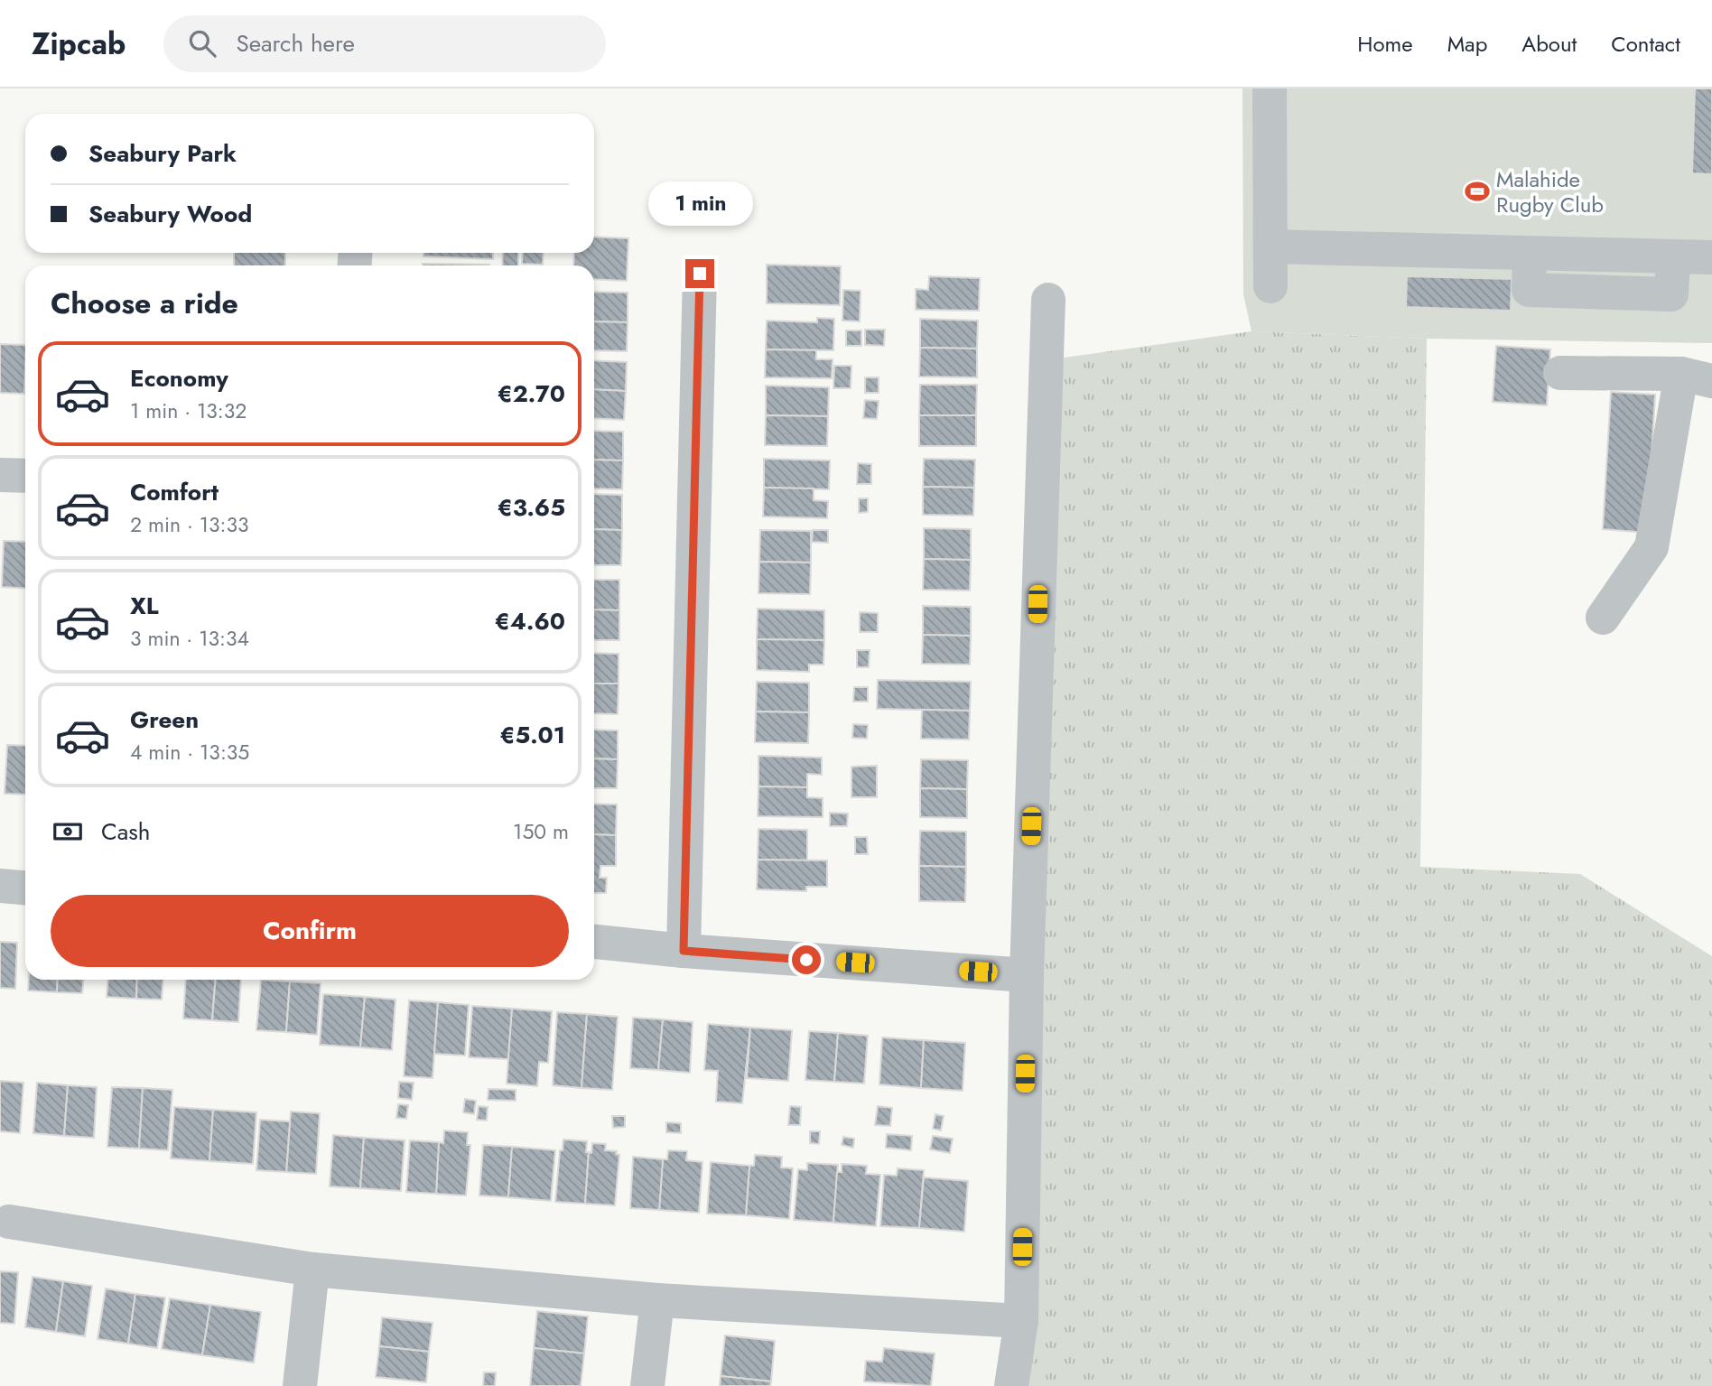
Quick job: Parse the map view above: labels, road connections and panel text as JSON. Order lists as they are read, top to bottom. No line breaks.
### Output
{"places":{"sports":["Malahide Rugby Club"]},"page":{"header":"Zipcab","search":"Search here","nav":["Home","Map","About","Contact"],"banner":["Seabury Park","Seabury Wood"],"bubble":"1 min","heading":"Choose a ride","list":[{"name":"Economy","note":"1 min · 13:32","value":"€2.70"},{"name":"Comfort","note":"2 min · 13:33","value":"€3.65"},{"name":"XL","note":"3 min · 13:34","value":"€4.60"},{"name":"Green","note":"4 min · 13:35","value":"€5.01"}],"pay":["Cash","150 m"],"buttons":"Confirm"}}
